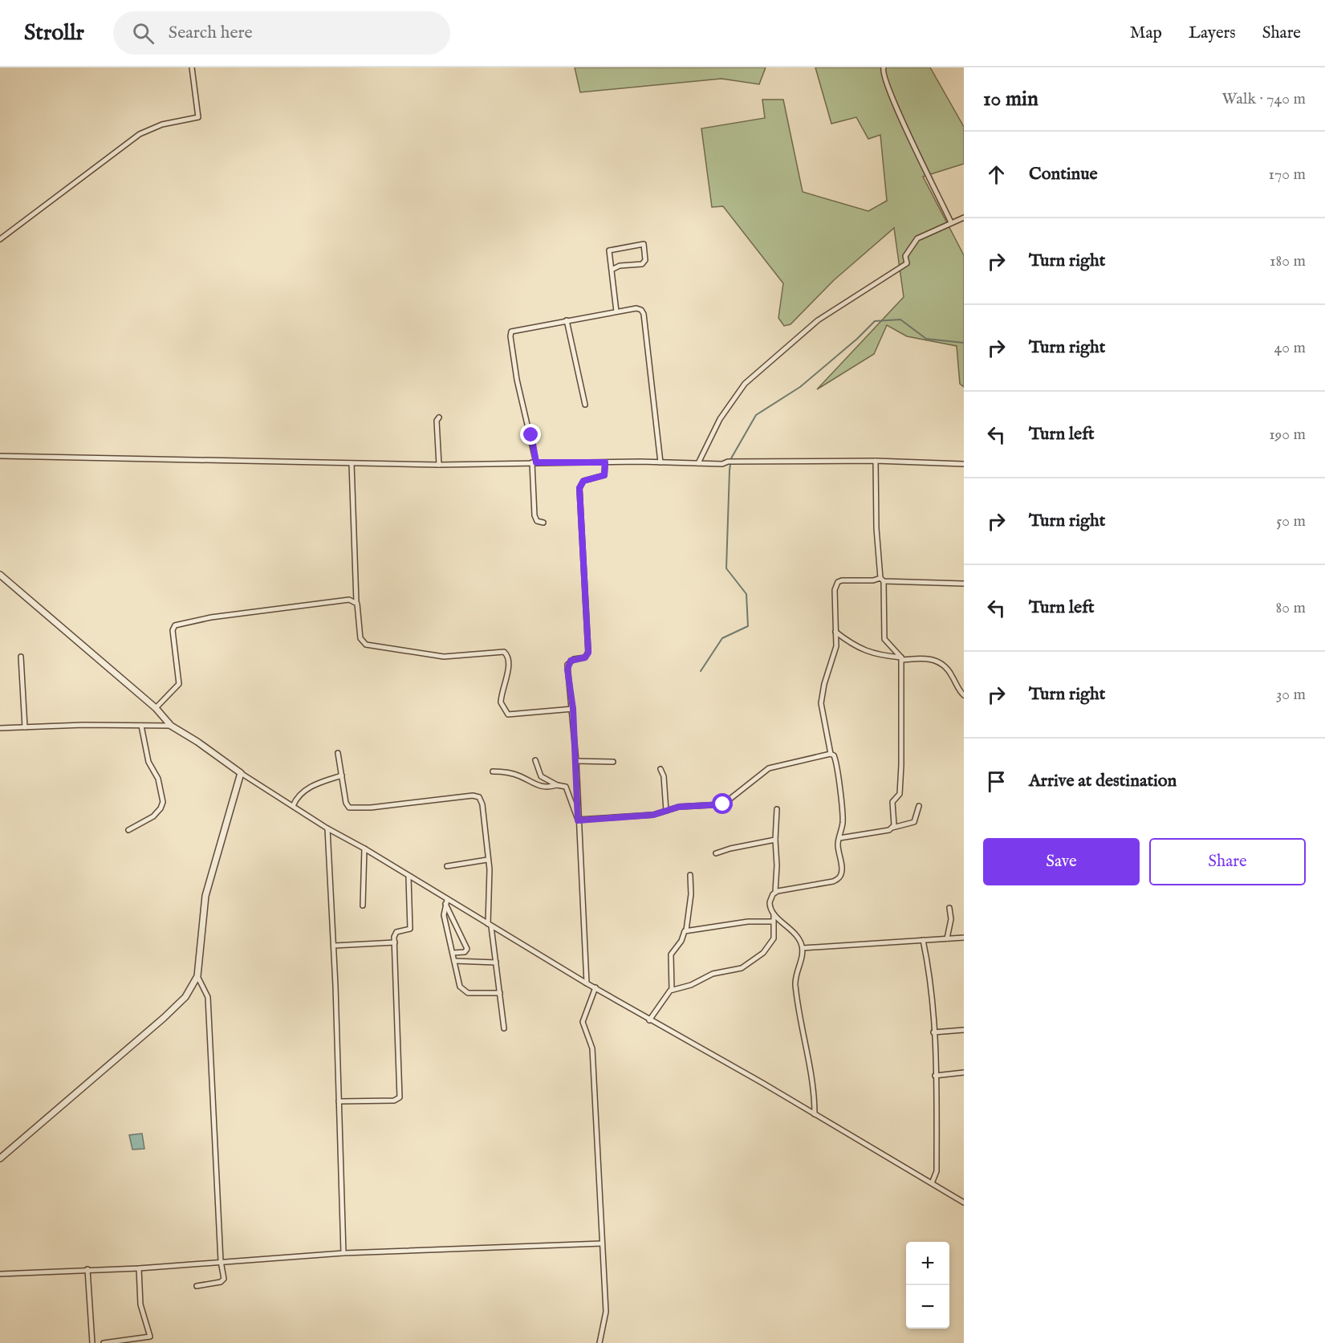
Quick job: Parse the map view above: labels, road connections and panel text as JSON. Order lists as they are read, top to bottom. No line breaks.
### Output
{"page":{"header":"Strollr","search":"Search here","nav":["Map","Layers","Share"],"heading":["10 min","Walk · 740 m"],"list":[["Continue","170 m"],["Turn right","180 m"],["Turn right","40 m"],["Turn left","190 m"],["Turn right","50 m"],["Turn left","80 m"],["Turn right","30 m"],"Arrive at destination"],"buttons":["Save","Share"],"map_buttons":["+","−"]}}
